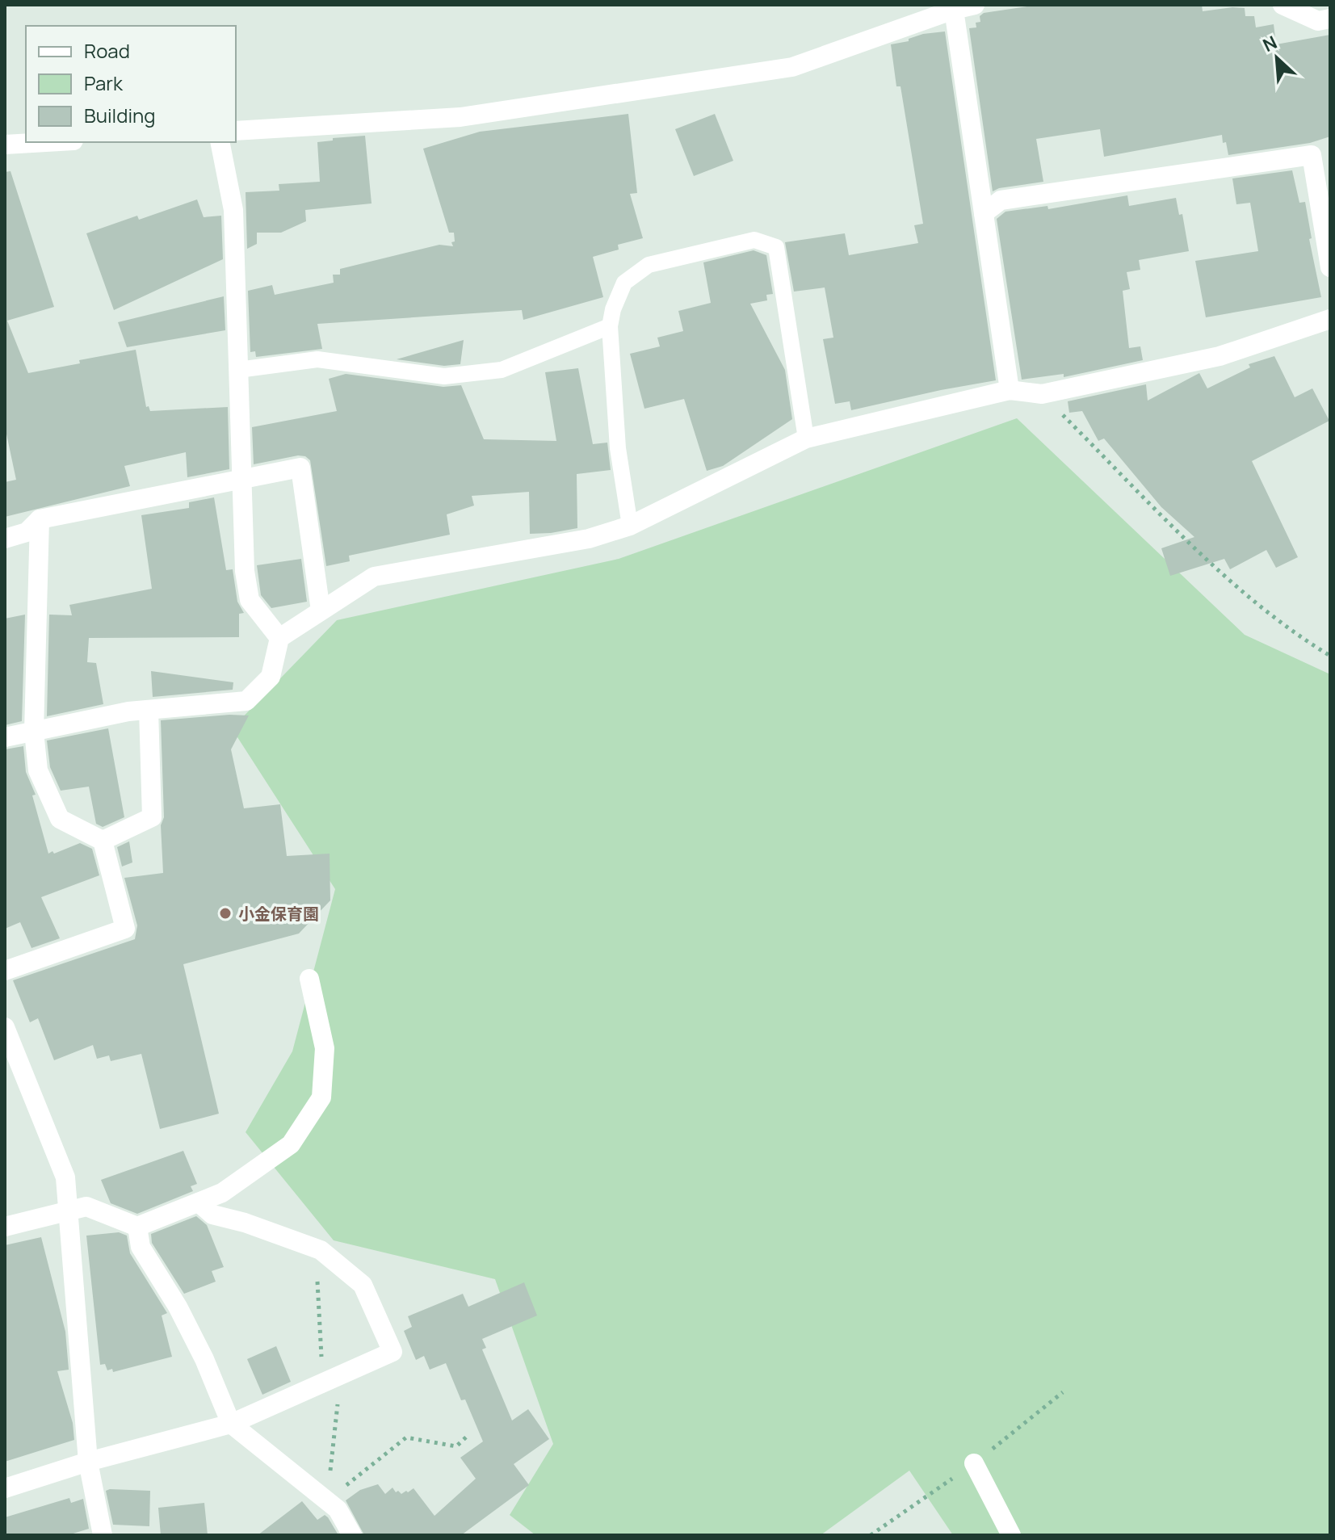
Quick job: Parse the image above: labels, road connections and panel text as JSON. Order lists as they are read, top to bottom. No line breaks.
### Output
{"places":["小金保育園"],"legend":["Road","Park","Building"],"north":"top left"}
